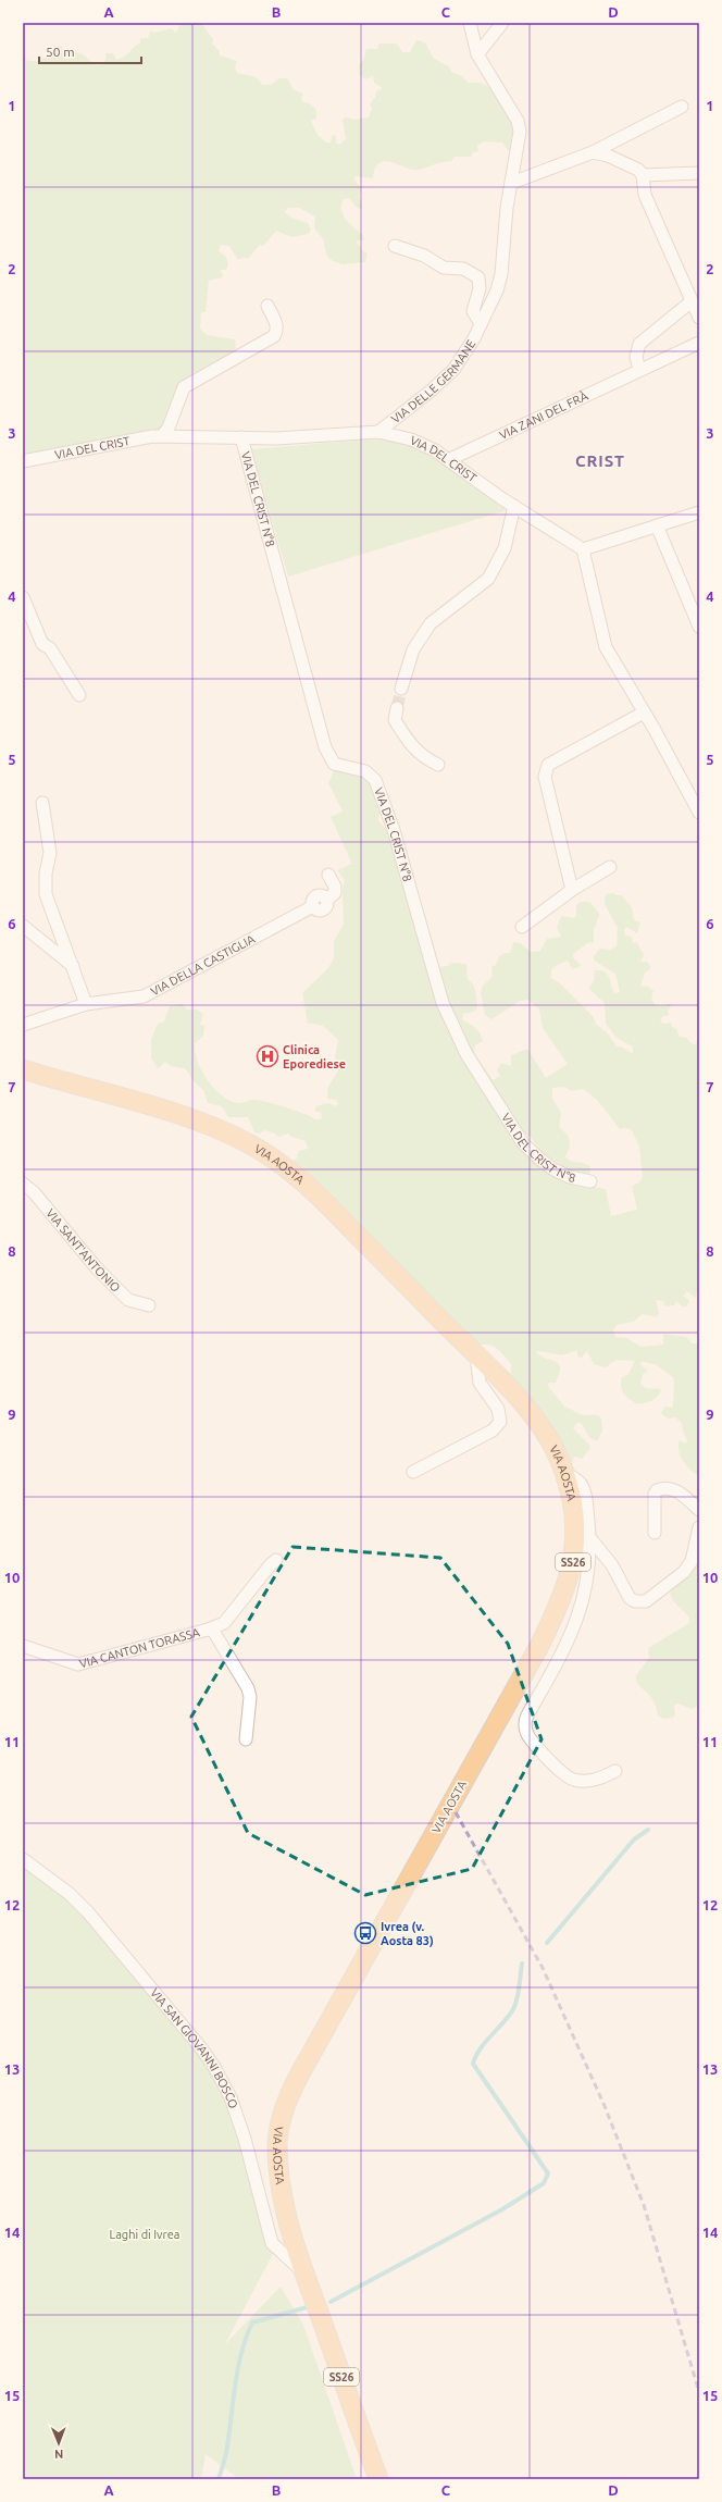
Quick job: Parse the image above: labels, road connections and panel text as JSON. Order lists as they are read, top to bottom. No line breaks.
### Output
{"streets":{"main road":["VIA AOSTA","SS26"],"street":["VIA DELLE GERMANE","VIA ZANI DEL FRÀ","VIA DEL CRIST","VIA DEL CRIST N°8","VIA DELLA CASTIGLIA","VIA SANT'ANTONIO","VIA CANTON TORASSA","VIA SAN GIOVANNI BOSCO"]},"crossings":[["VIA DELLE GERMANE","VIA DEL CRIST"],["VIA ZANI DEL FRÀ","VIA DEL CRIST"],["VIA DEL CRIST","VIA DEL CRIST N°8"],["VIA AOSTA","SS26"],["VIA AOSTA","VIA SAN GIOVANNI BOSCO"],["SS26","VIA SAN GIOVANNI BOSCO"]],"districts":["CRIST"],"parks":["Laghi di Ivrea"],"places":{"hospital":["Clinica Eporediese"],"bus stop":["Ivrea (v. Aosta 83)"]},"scale_bar":"50 m","north":"bottom","grid":{"columns":["A","B","C","D"],"rows":["1","2","3","4","5","6","7","8","9","10","11","12","13","14","15"]}}
